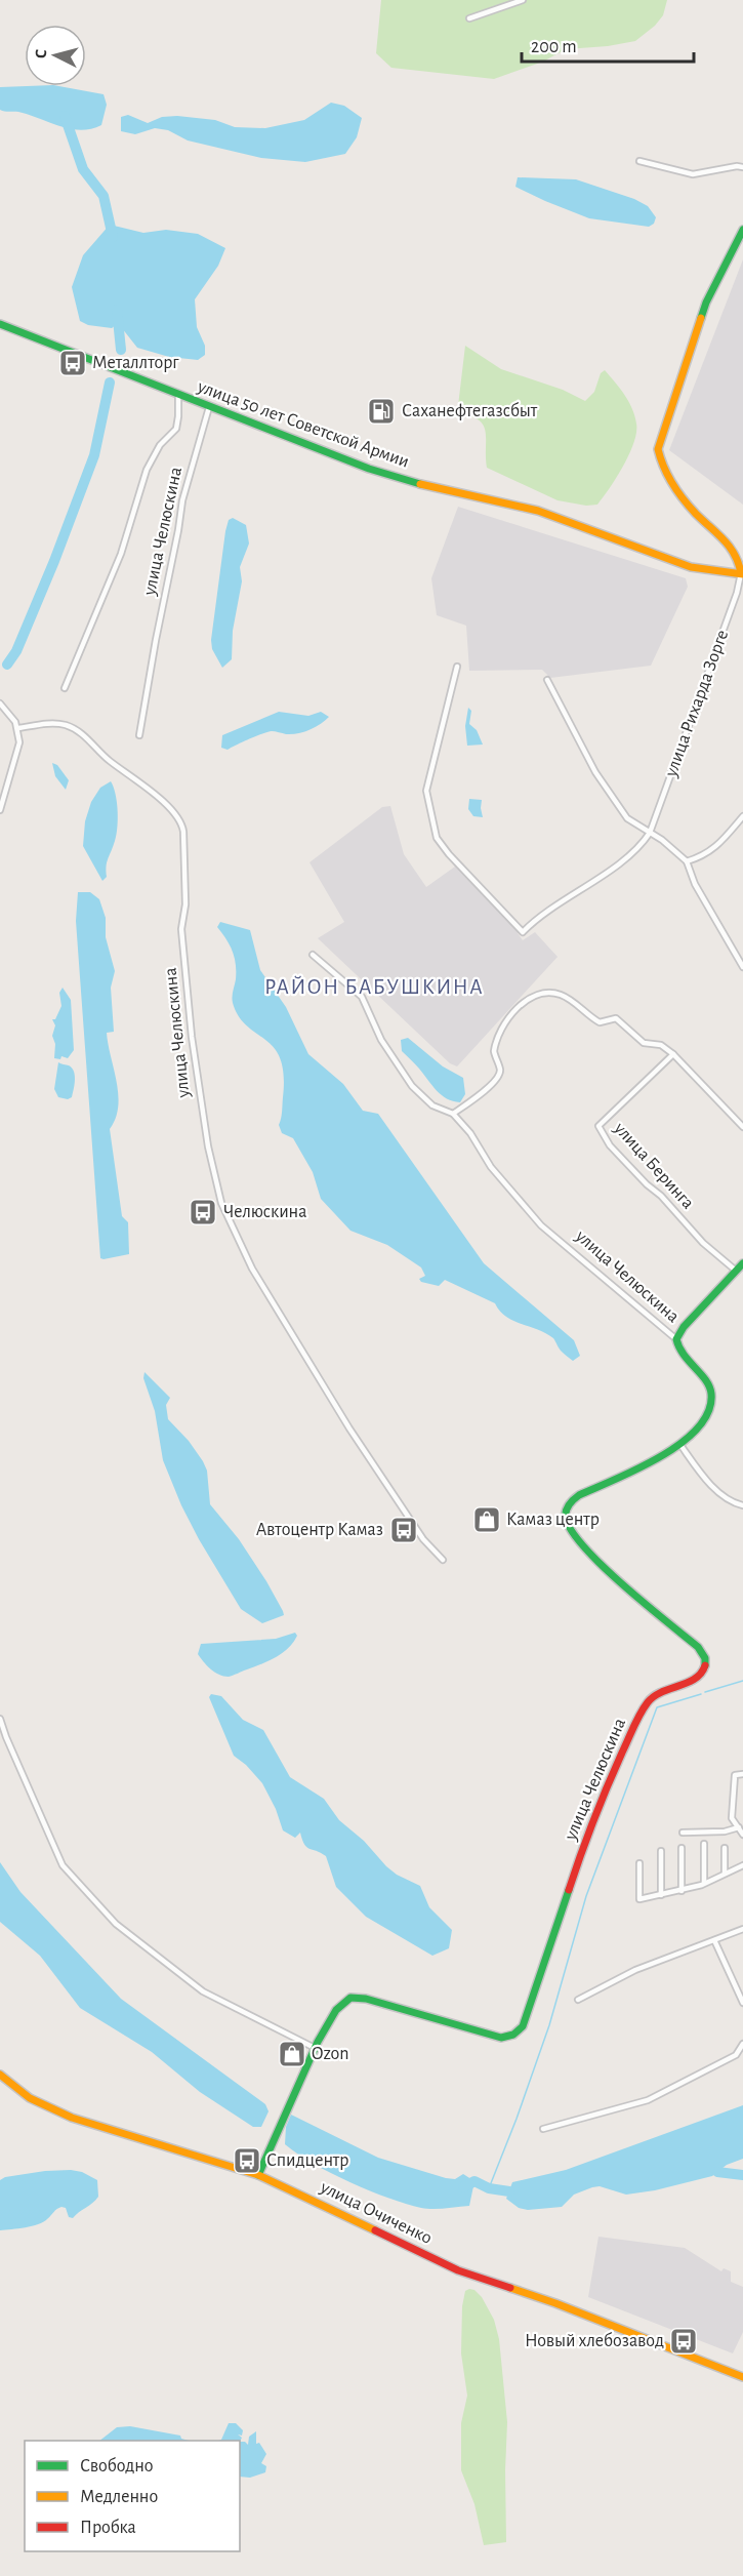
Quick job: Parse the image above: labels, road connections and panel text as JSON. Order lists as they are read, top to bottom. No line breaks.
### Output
{"streets":{"street":["улица 50 лет Советской Армии","улица Челюскина","улица Рихарда Зорге","улица Беринга","улица Очиченко"]},"crossings":[["улица 50 лет Советской Армии","улица Челюскина"],["улица 50 лет Советской Армии","улица Рихарда Зорге"]],"districts":["РАЙОН БАБУШКИНА"],"places":{"bus stop":["Металлторг","Челюскина","Автоцентр Камаз","Спидцентр","Новый хлебозавод"],"fuel station":["Саханефтегазсбыт"],"shop":["Камаз центр","Ozon"]},"legend":["Свободно","Медленно","Пробка"],"scale_bar":"200 m","north":"left"}
